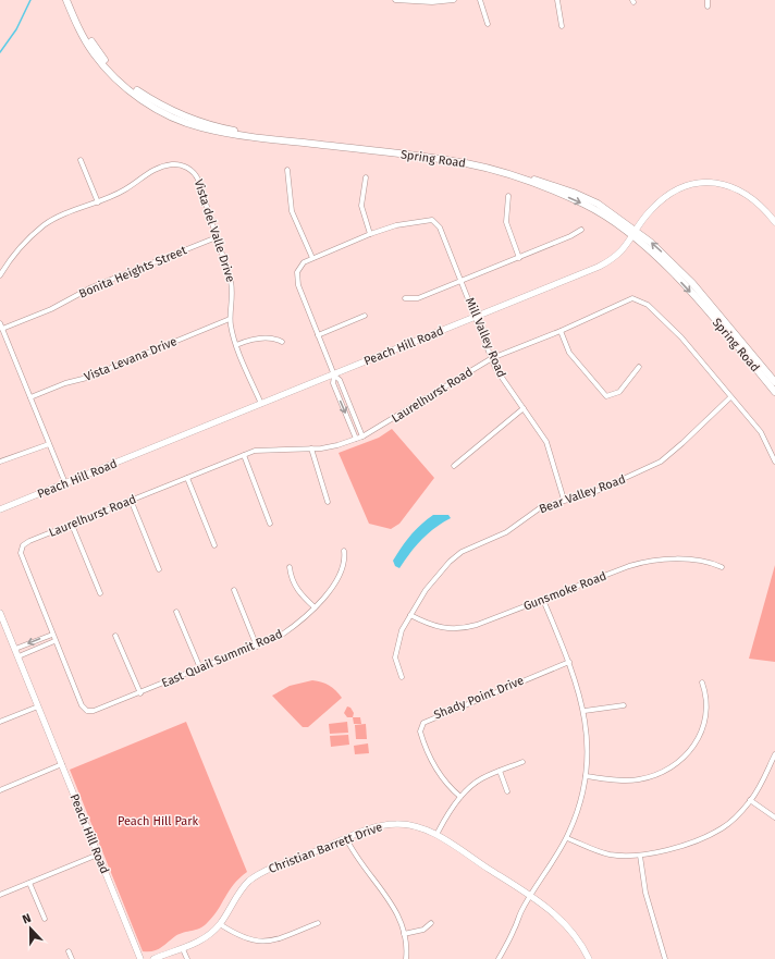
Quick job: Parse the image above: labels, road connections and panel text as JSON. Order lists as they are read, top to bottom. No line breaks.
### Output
{"streets":{"main road":["Spring Road"],"street":["Vista del Valle Drive","Bonita Heights Street","Mill Valley Road","Peach Hill Road","Vista Levana Drive","Laurelhurst Road","Bear Valley Road","Gunsmoke Road","East Quail Summit Road","Shady Point Drive","Christian Barrett Drive"]},"crossings":[["Spring Road","Peach Hill Road"],["Vista del Valle Drive","Bonita Heights Street"],["Vista del Valle Drive","Peach Hill Road"],["Vista del Valle Drive","Vista Levana Drive"],["Mill Valley Road","Peach Hill Road"],["Mill Valley Road","Laurelhurst Road"],["Mill Valley Road","Bear Valley Road"],["Laurelhurst Road","Bear Valley Road"],["Bear Valley Road","Gunsmoke Road"]],"parks":["Peach Hill Park"],"north":"top"}
